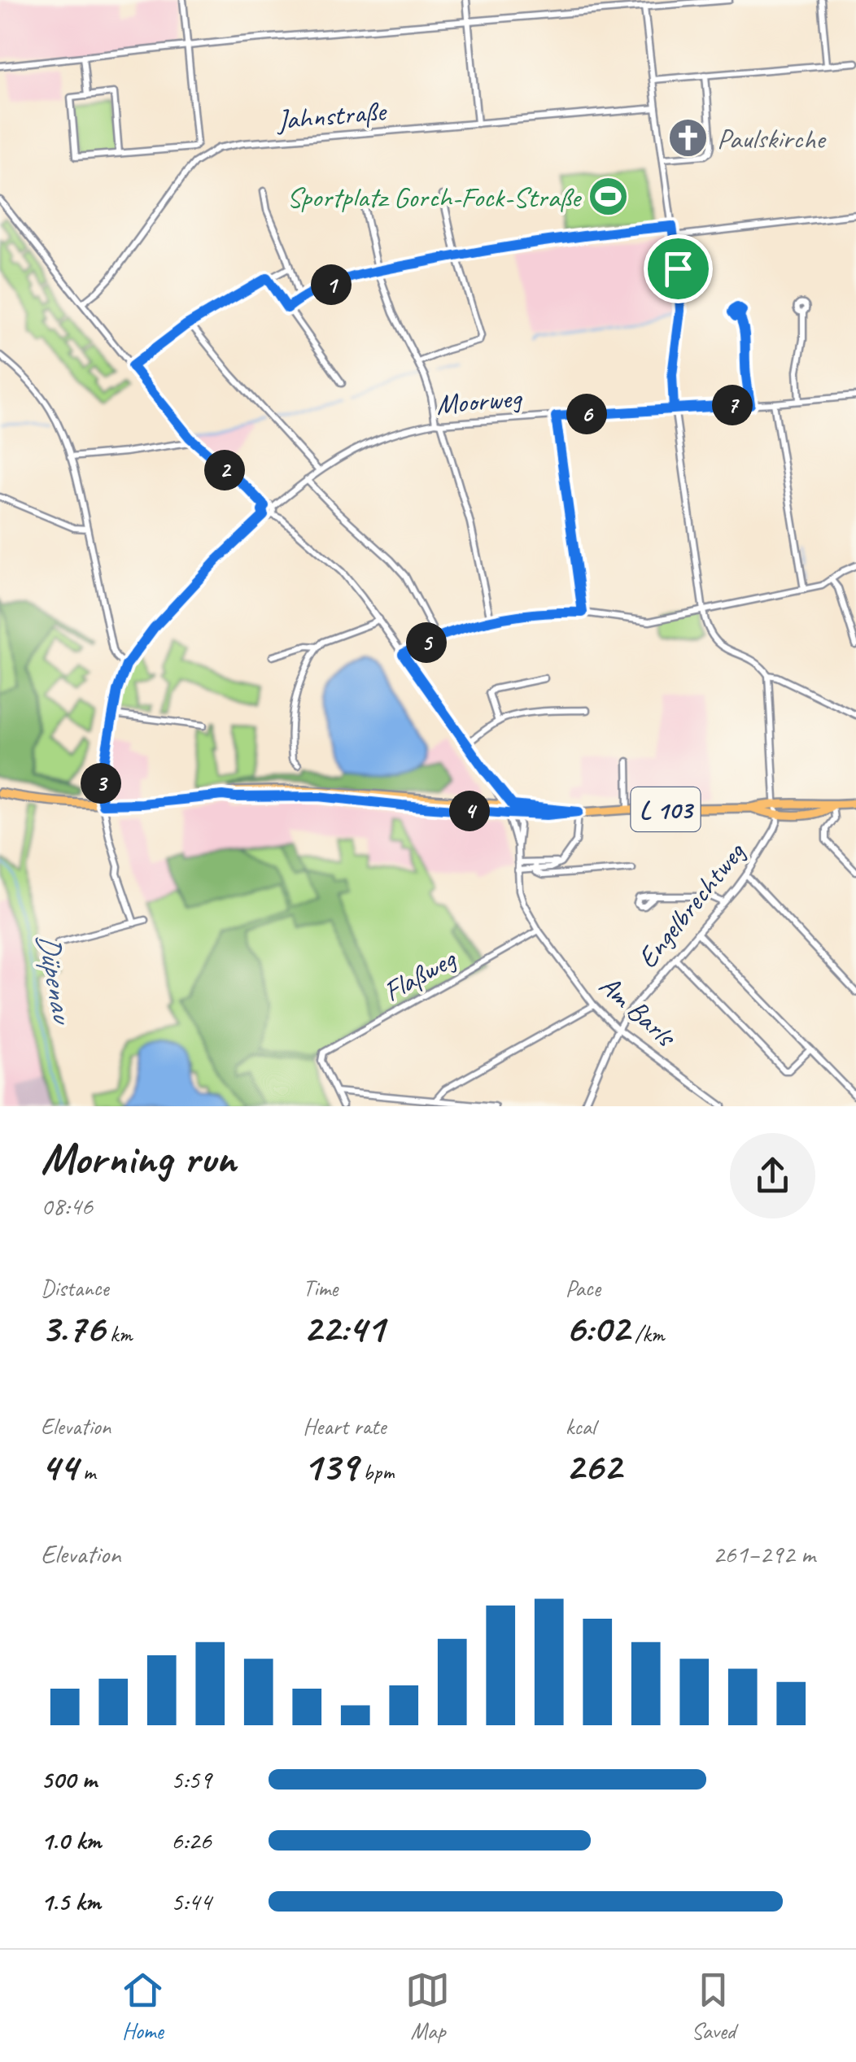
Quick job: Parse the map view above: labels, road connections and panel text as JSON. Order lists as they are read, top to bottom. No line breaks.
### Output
{"streets":{"main road":["L 103"],"street":["Jahnstraße","Moorweg","Engelbrechtweg","Flaßweg","Am Barls"]},"crossings":[["L 103","Engelbrechtweg"],["Engelbrechtweg","Am Barls"],["Flaßweg","Am Barls"]],"water":["Düpenau"],"places":{"church":["Paulskirche"],"sports":["Sportplatz Gorch-Fock-Straße"]},"page":{"pins":["1","7","6","2","5","3","4"],"heading":["Morning run","08:46"],"stats":[["Distance","3.76 km"],["Time","22:41"],["Pace","6:02 /km"],["Elevation","44 m"],["Heart rate","139 bpm"],["kcal","262"]],"chart":["Elevation","261–292 m"],"list":[{"name":"500 m","note":"5:59"},{"name":"1.0 km","note":"6:26"},{"name":"1.5 km","note":"5:44"}],"tabs":["Home","Map","Saved"]}}
